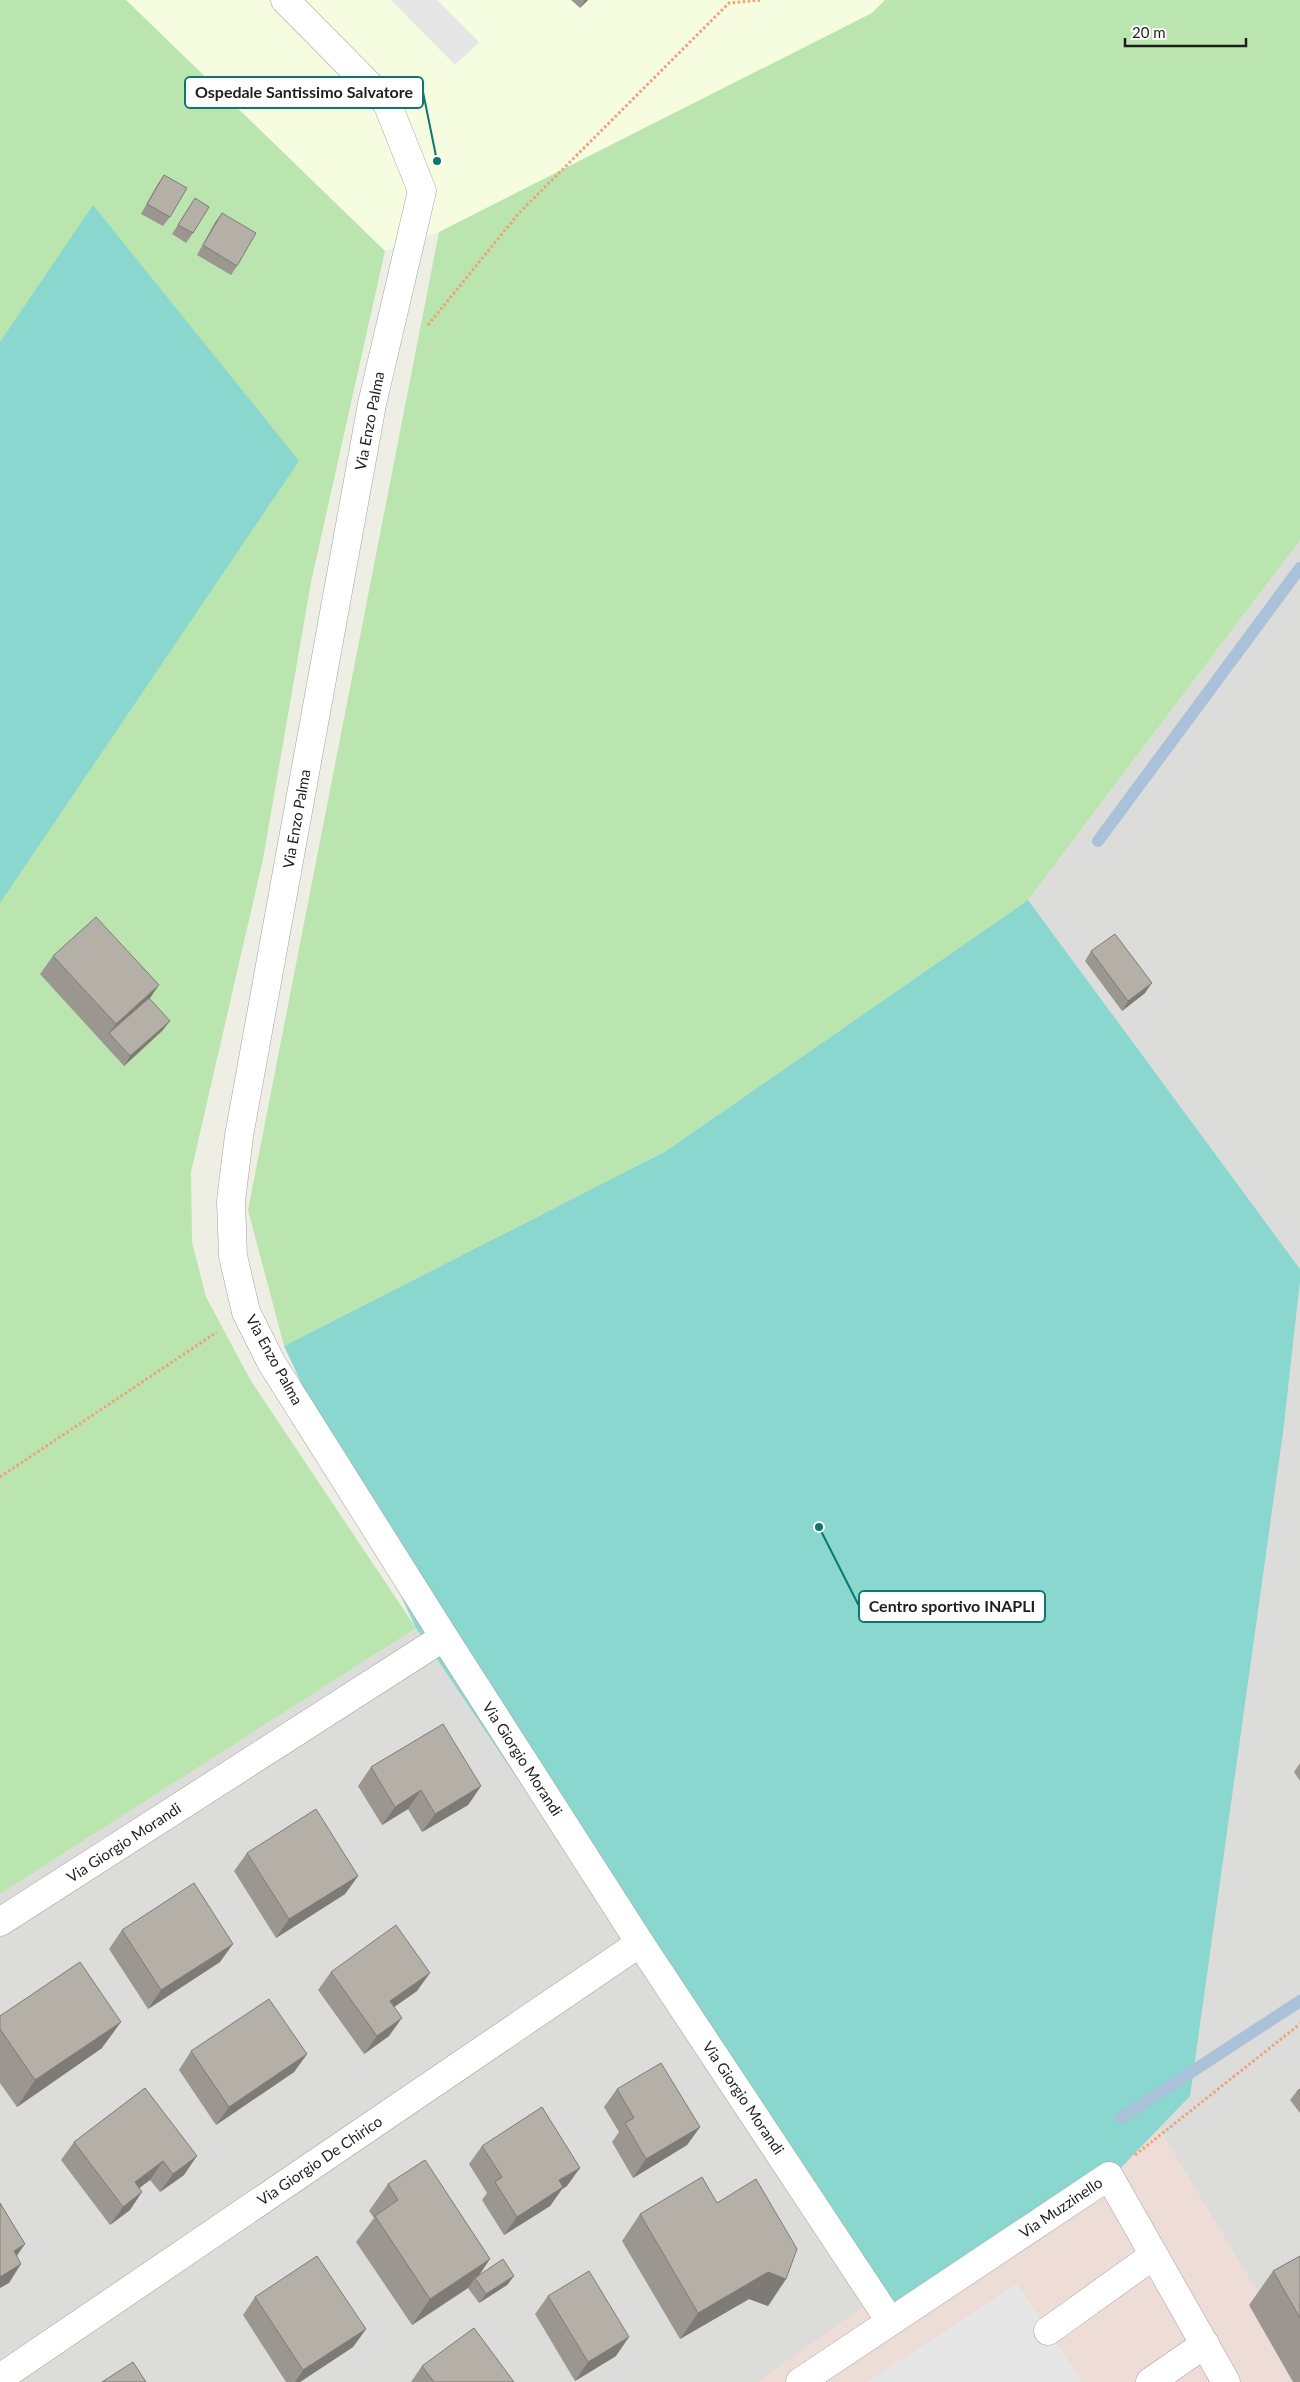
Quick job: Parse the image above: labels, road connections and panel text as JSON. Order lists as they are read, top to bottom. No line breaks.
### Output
{"streets":{"street":["Via Enzo Palma","Via Giorgio Morandi","Via Giorgio De Chirico","Via Muzzinello"]},"crossings":[["Via Enzo Palma","Via Giorgio Morandi"],["Via Giorgio Morandi","Via Giorgio De Chirico"],["Via Giorgio Morandi","Via Muzzinello"]],"places":["Ospedale Santissimo Salvatore","Centro sportivo INAPLI"],"scale_bar":"20 m"}
